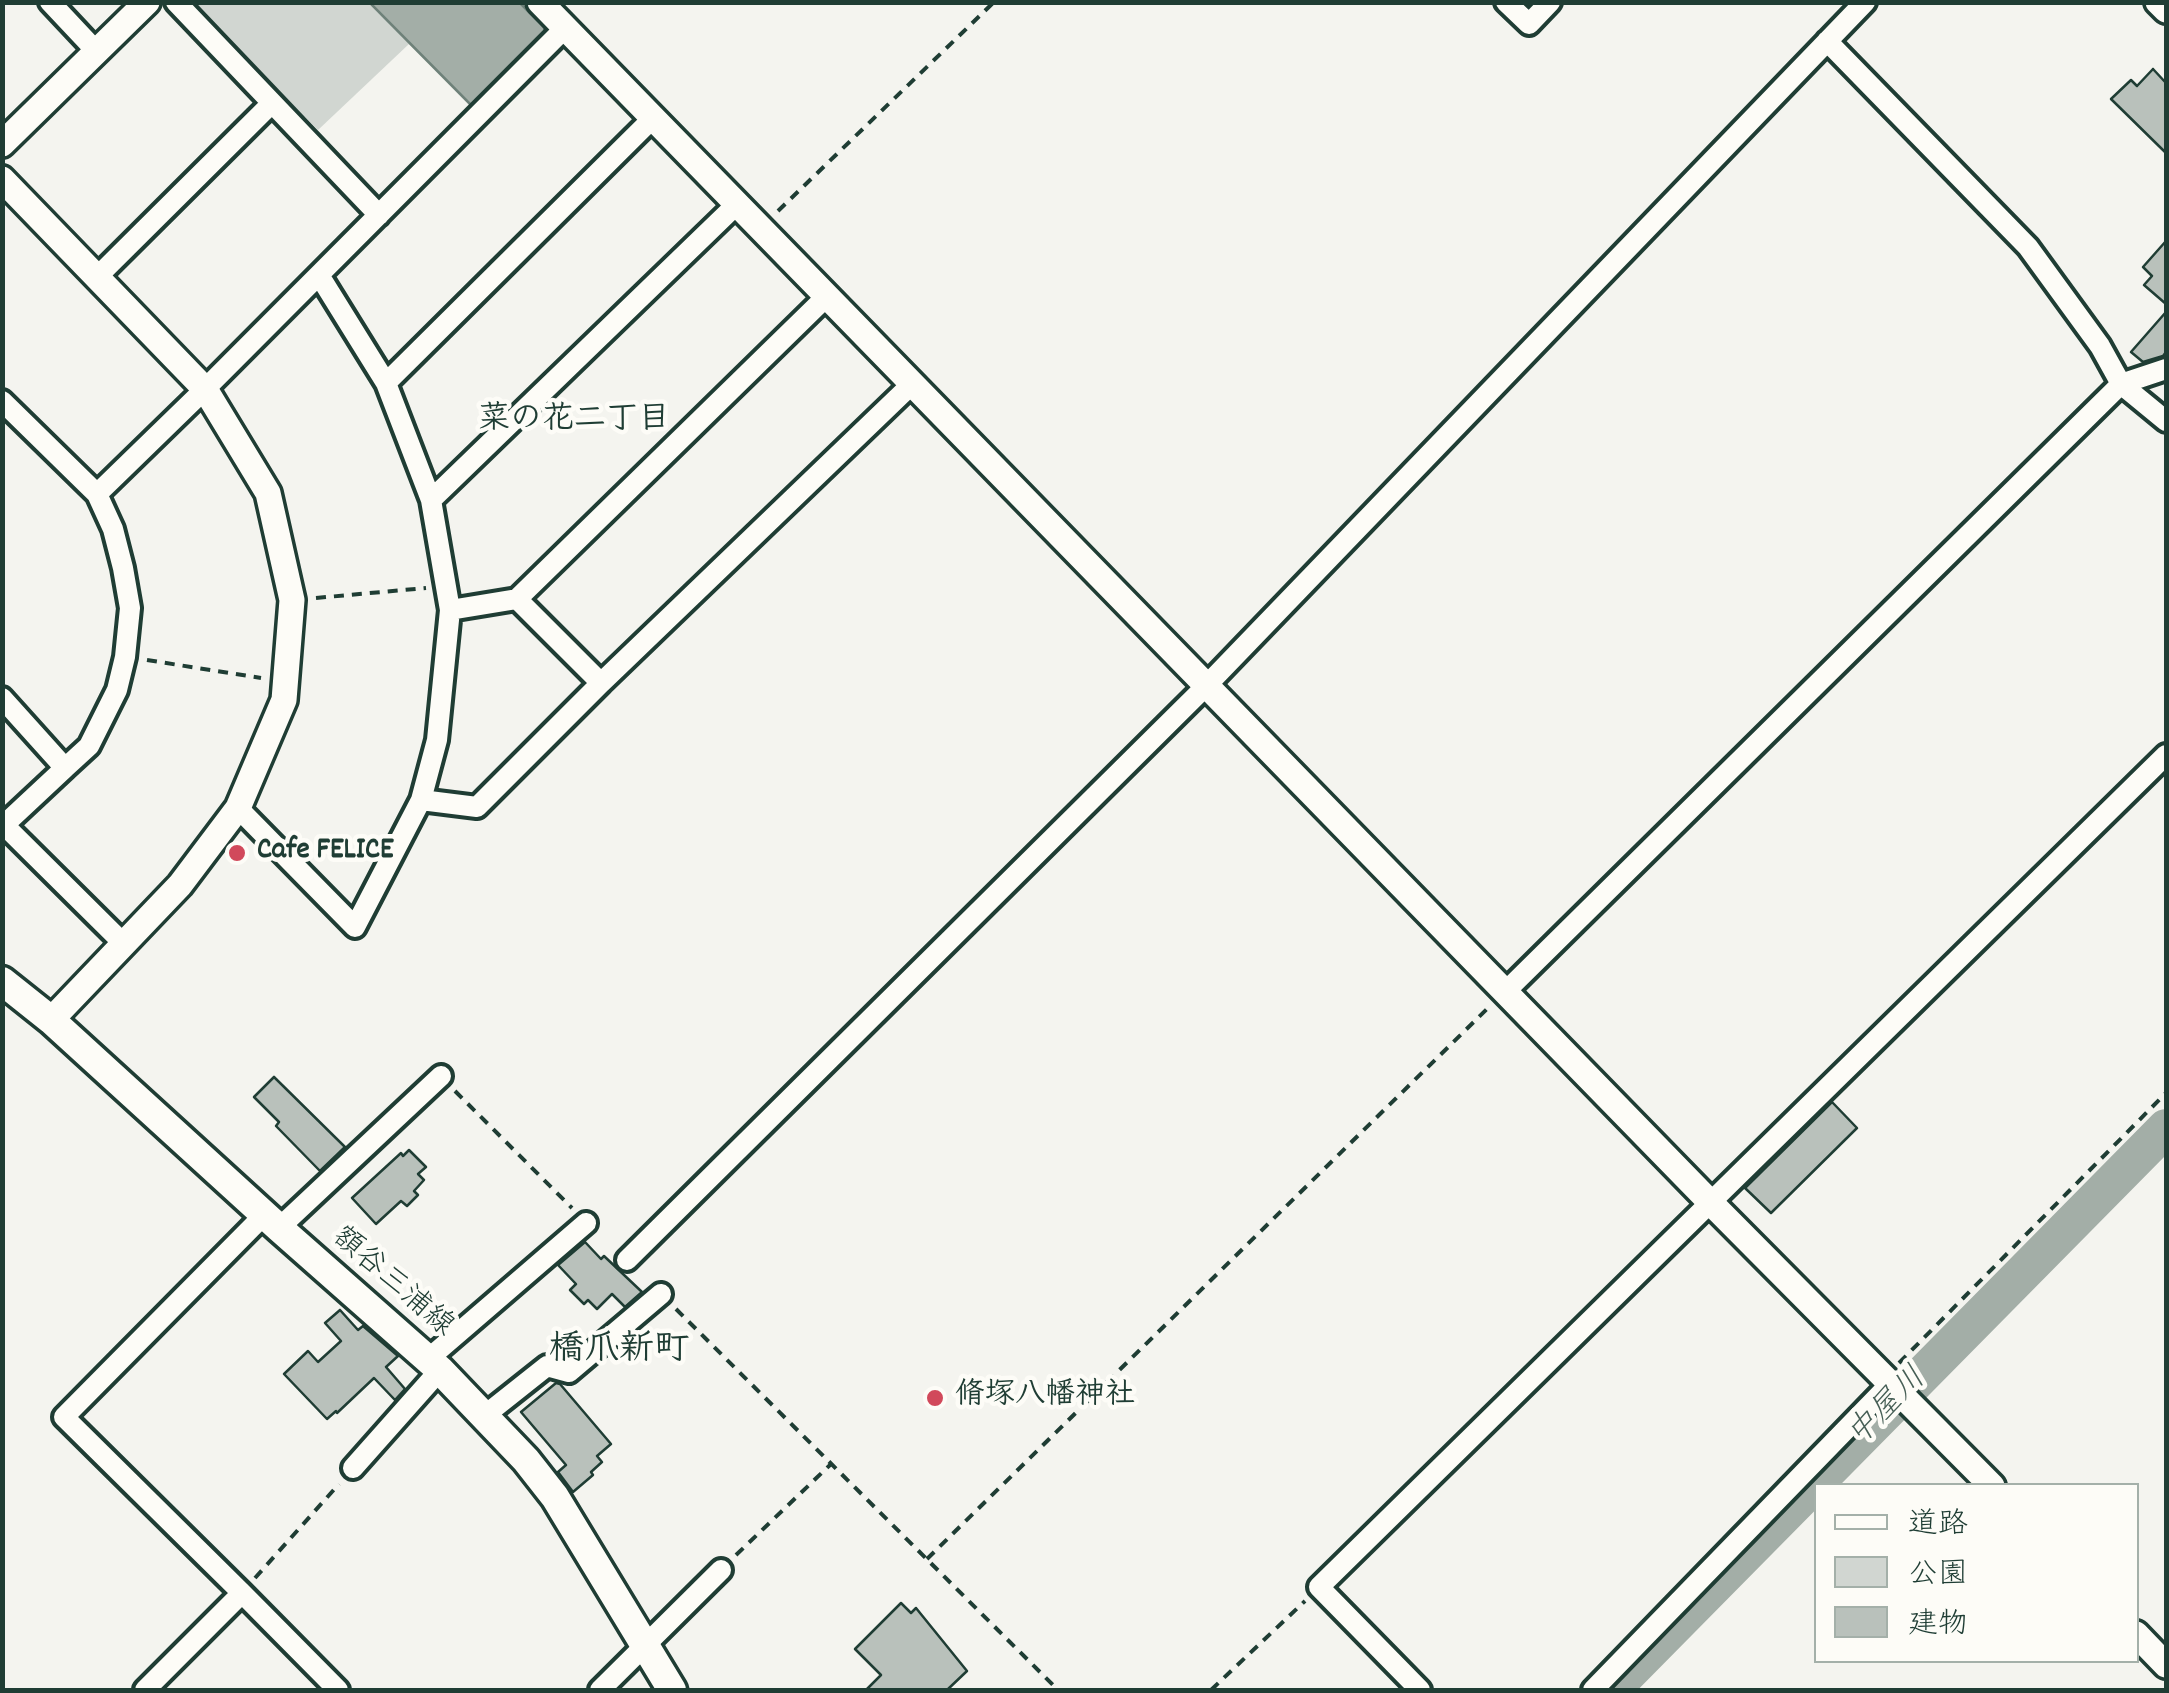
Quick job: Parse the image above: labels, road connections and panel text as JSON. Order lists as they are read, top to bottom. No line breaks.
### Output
{"streets":{"main road":["額谷三浦線"]},"districts":["菜の花二丁目","橋爪新町"],"water":["中屋川"],"places":["Cafe FELICE","脩塚八幡神社"],"legend":["道路","公園","建物"]}
